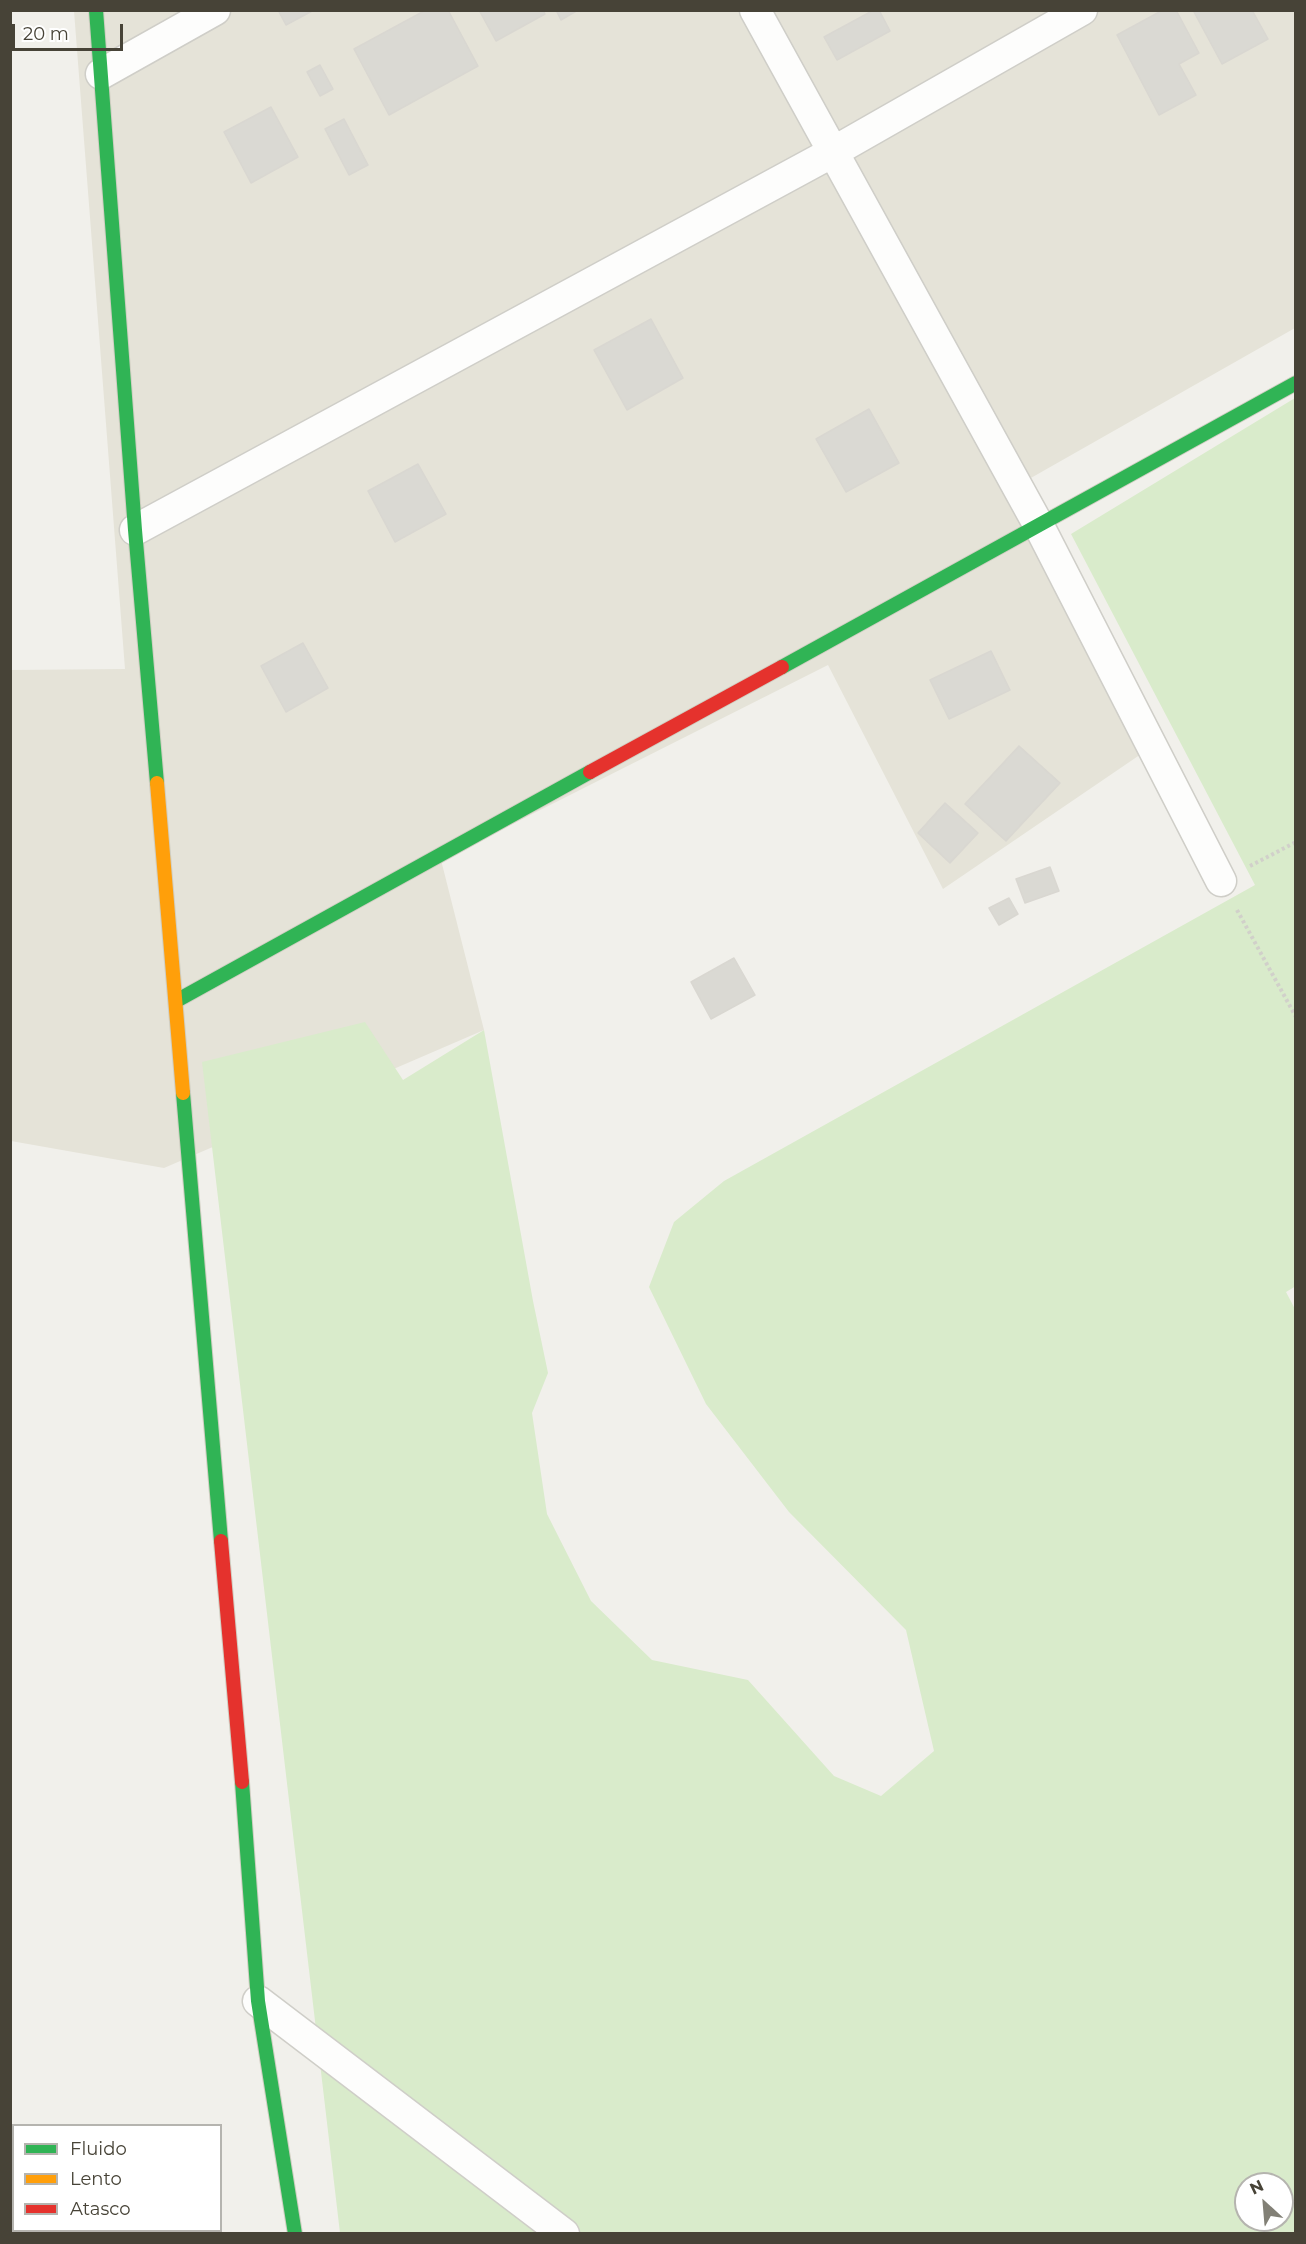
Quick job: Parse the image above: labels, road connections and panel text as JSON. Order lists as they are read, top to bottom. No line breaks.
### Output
{"legend":["Fluido","Lento","Atasco"],"scale_bar":"20 m","north":"top left"}
